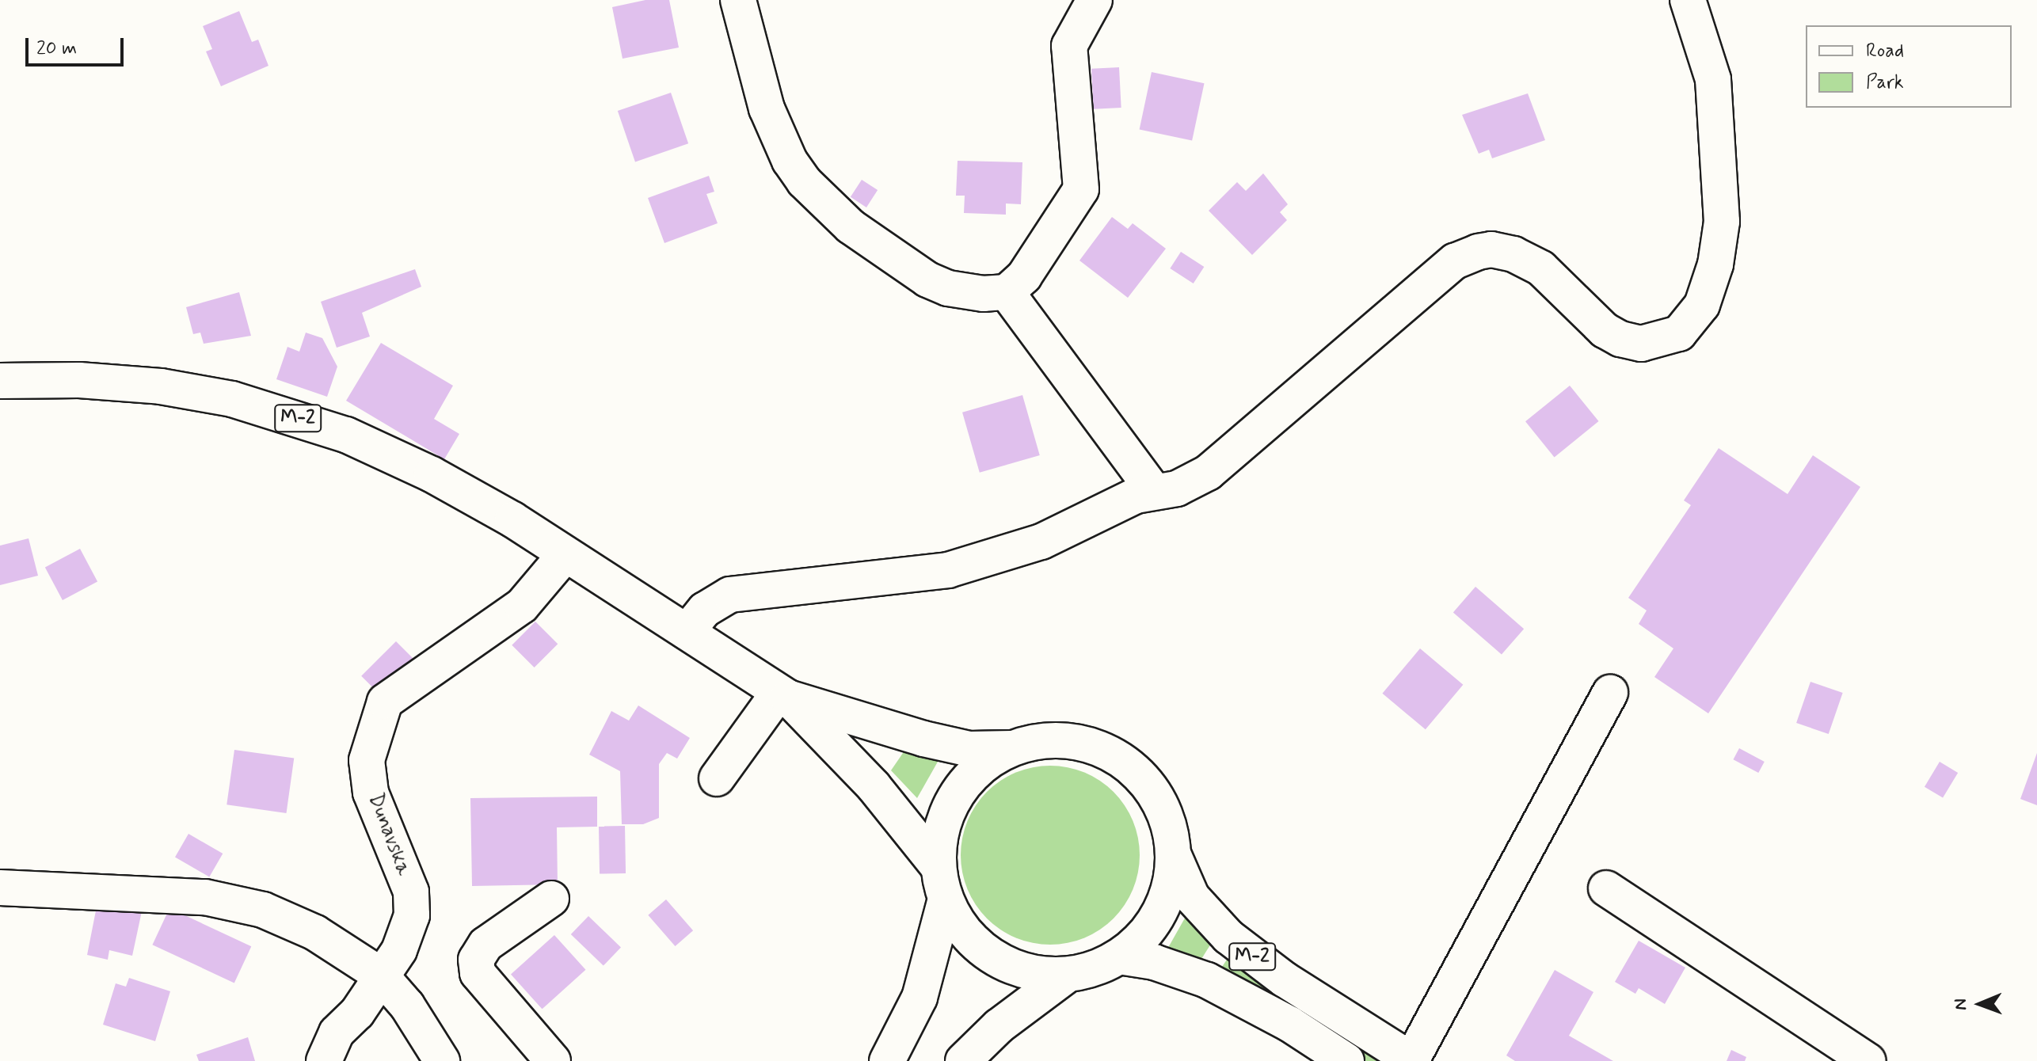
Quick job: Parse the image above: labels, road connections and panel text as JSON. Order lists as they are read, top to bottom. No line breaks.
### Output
{"streets":{"main road":["M-2","Dunavska"]},"crossings":[["M-2","Dunavska"]],"legend":["Road","Park"],"scale_bar":"20 m","north":"left"}
